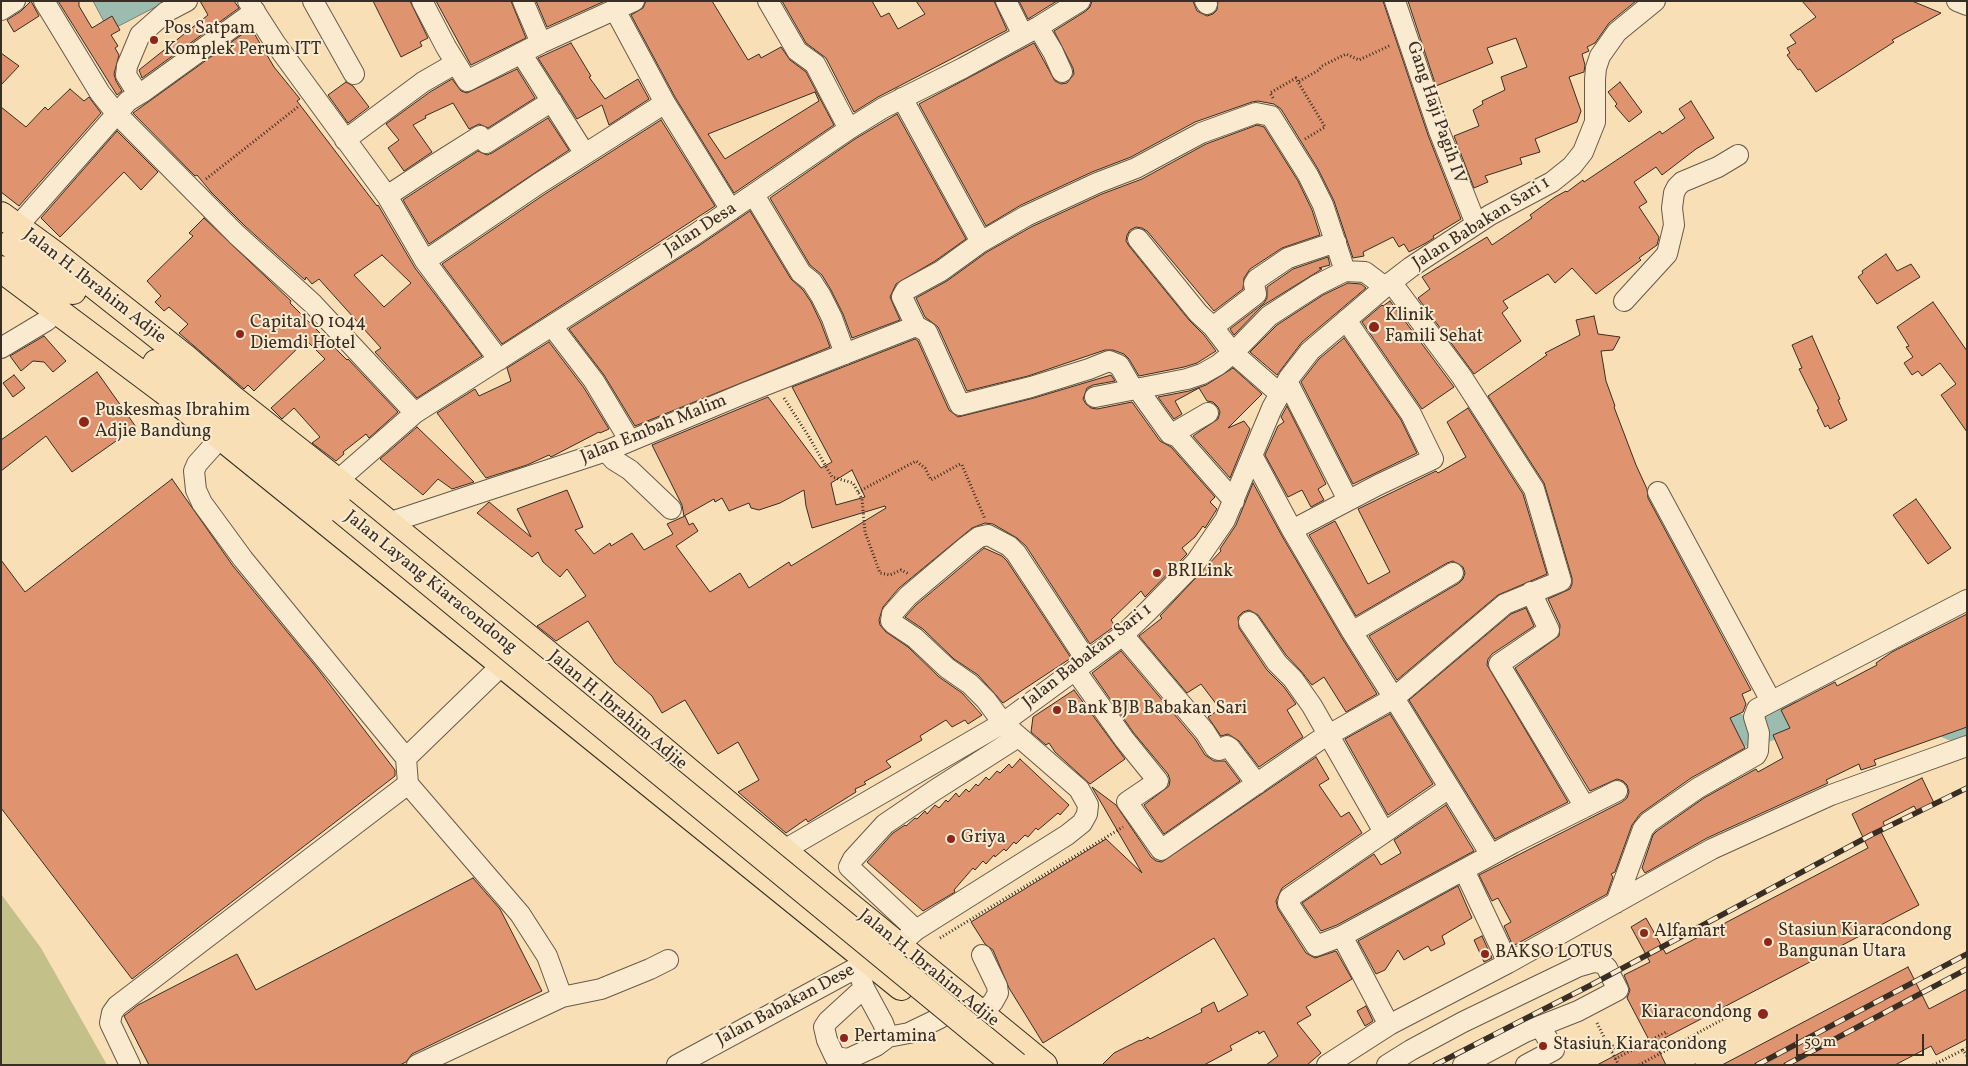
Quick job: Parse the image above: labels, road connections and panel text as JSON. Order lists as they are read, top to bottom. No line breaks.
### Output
{"streets":{"main road":["Jalan H. Ibrahim Adjie","Jalan Layang Kiaracondong"],"street":["Gang Haji Pagih IV","Jalan Babakan Sari 1","Jalan Desa","Jalan Embah Malim","Jalan Babakan Dese"]},"crossings":[["Gang Haji Pagih IV","Jalan Babakan Sari 1"],["Jalan Babakan Sari 1","Jalan H. Ibrahim Adjie"],["Jalan Desa","Jalan H. Ibrahim Adjie"],["Jalan Desa","Jalan Layang Kiaracondong"],["Jalan H. Ibrahim Adjie","Jalan Embah Malim"],["Jalan H. Ibrahim Adjie","Jalan Layang Kiaracondong"],["Jalan H. Ibrahim Adjie","Jalan Babakan Dese"]],"places":["Pos Satpam Komplek Perum ITT","Klinik Famili Sehat","Capital O 1044 Diemdi Hotel","Puskesmas Ibrahim Adjie Bandung","BRILink","Bank BJB Babakan Sari","Griya","Alfamart","Stasiun Kiaracondong Bangunan Utara","BAKSO LOTUS","Kiaracondong","Pertamina","Stasiun Kiaracondong"],"scale_bar":"50 m"}
